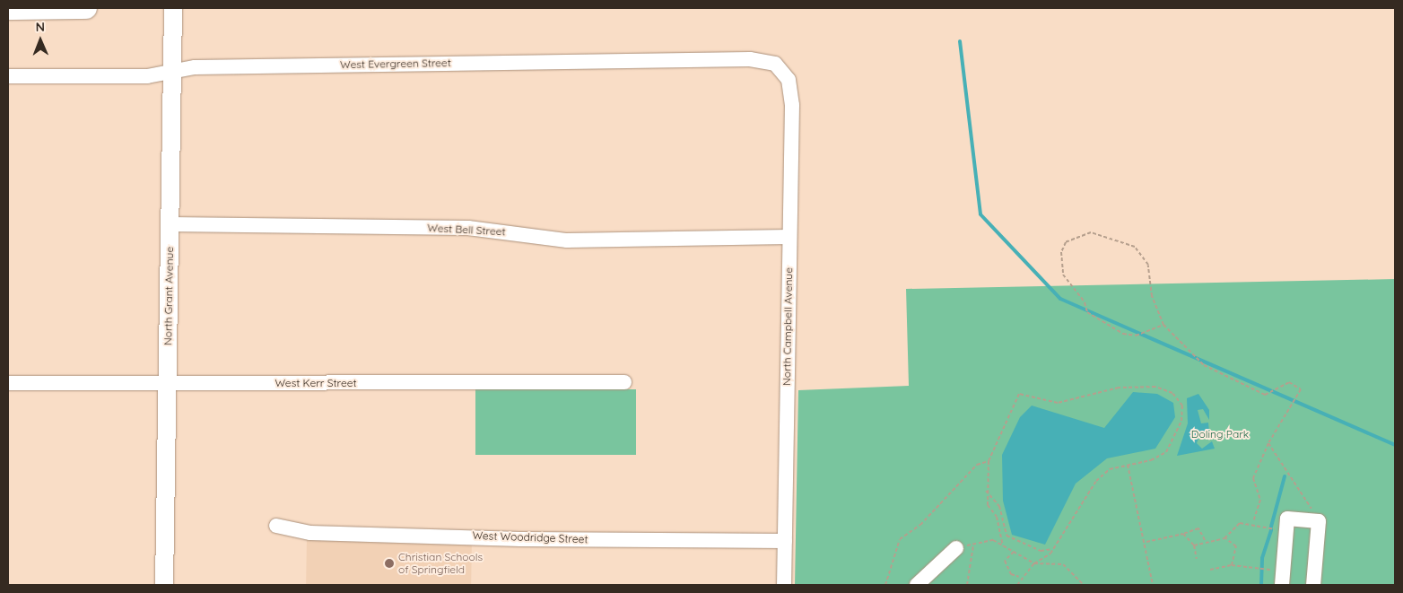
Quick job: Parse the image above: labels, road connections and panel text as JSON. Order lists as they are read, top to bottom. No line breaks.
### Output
{"streets":{"main road":["North Grant Avenue"],"street":["West Evergreen Street","West Bell Street","North Campbell Avenue","West Kerr Street","West Woodridge Street"]},"crossings":[["West Evergreen Street","North Grant Avenue"],["West Evergreen Street","North Campbell Avenue"],["West Bell Street","North Grant Avenue"],["West Bell Street","North Campbell Avenue"],["North Grant Avenue","West Kerr Street"],["North Campbell Avenue","West Woodridge Street"]],"parks":["Doling Park"],"places":["Christian Schools of Springfield"],"north":"top"}
